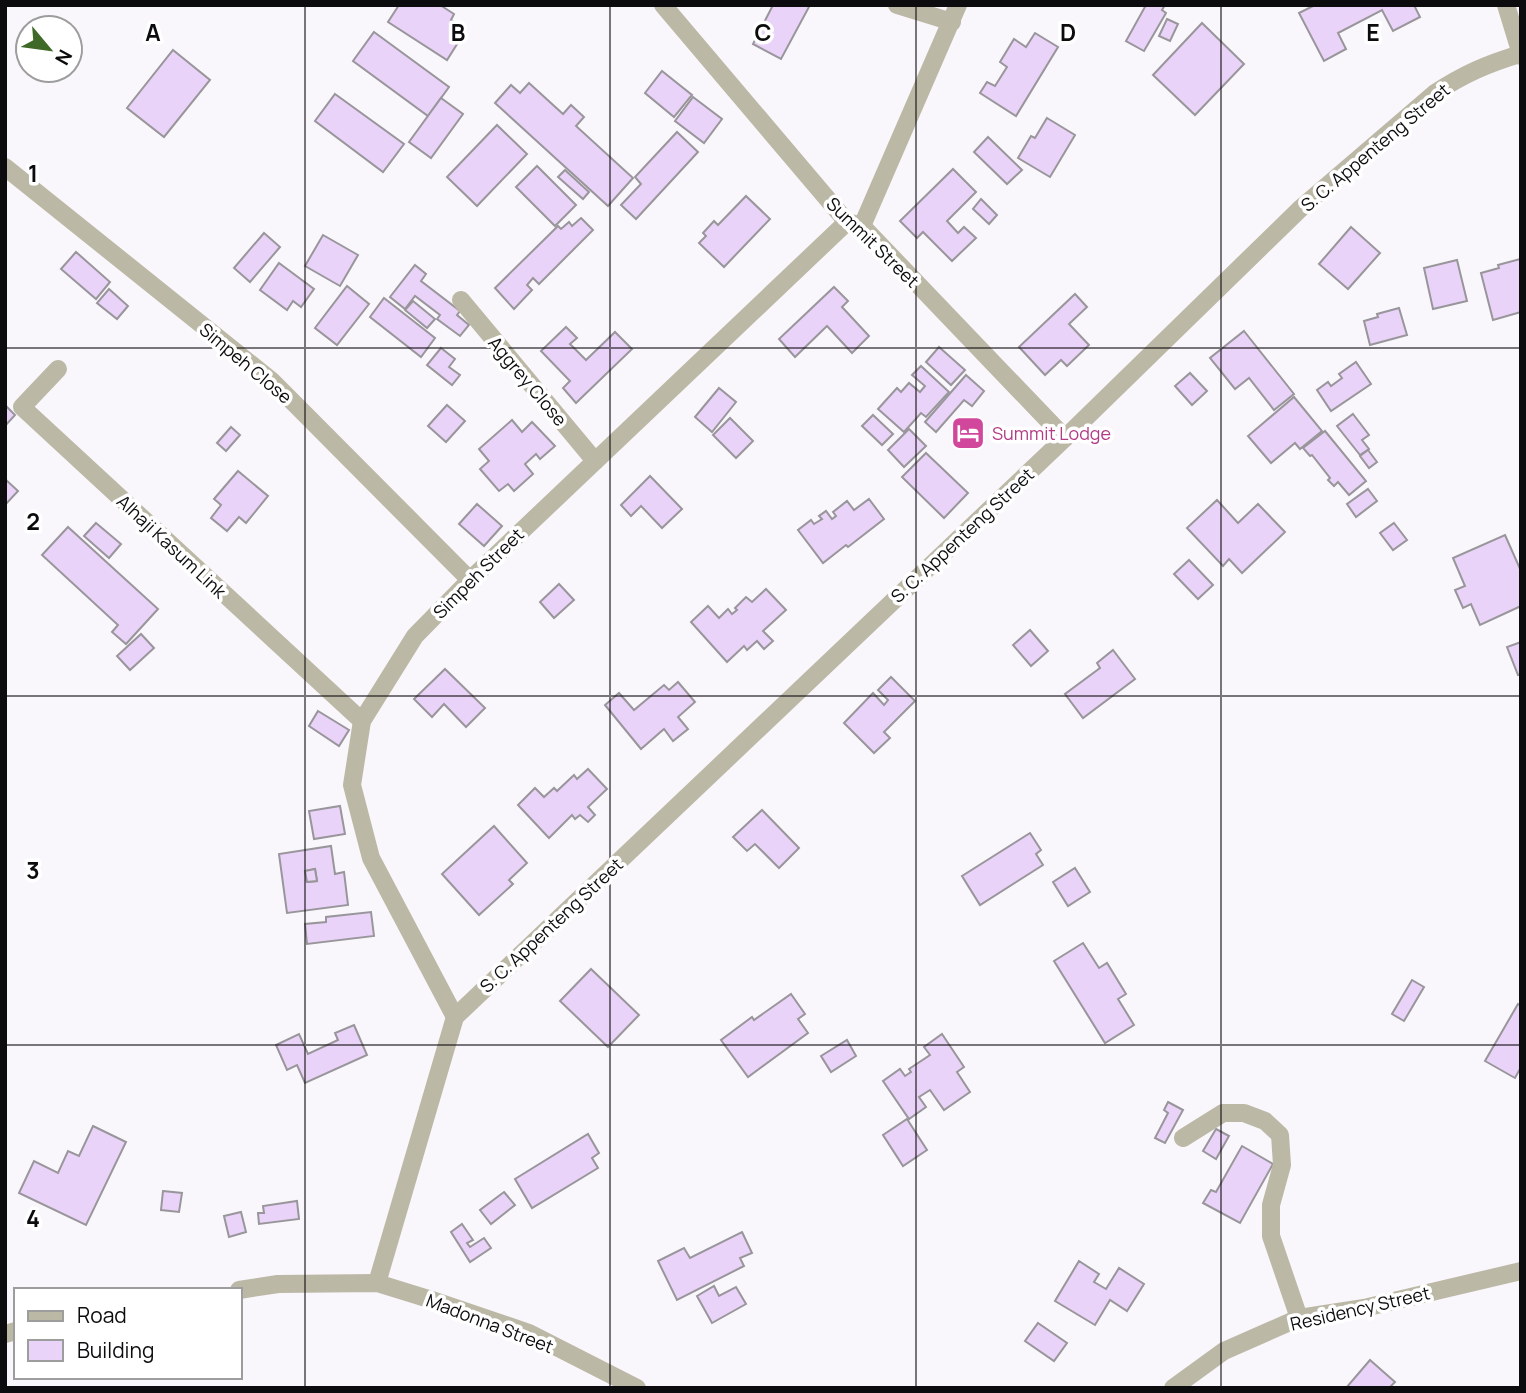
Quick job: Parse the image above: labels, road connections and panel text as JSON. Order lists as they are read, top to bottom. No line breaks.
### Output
{"streets":{"street":["S. C. Appenteng Street","Summit Street","Simpeh Close","Aggrey Close","Alhaji Kasum Link","Simpeh Street","Residency Street","Madonna Street"]},"crossings":[["S. C. Appenteng Street","Summit Street"],["S. C. Appenteng Street","Simpeh Street"],["Summit Street","Simpeh Street"],["Simpeh Close","Simpeh Street"],["Aggrey Close","Simpeh Street"],["Alhaji Kasum Link","Simpeh Street"]],"places":{"hotel":["Summit Lodge"]},"legend":["Road","Building"],"north":"bottom right","grid":{"columns":["A","B","C","D","E"],"rows":["1","2","3","4"]}}
